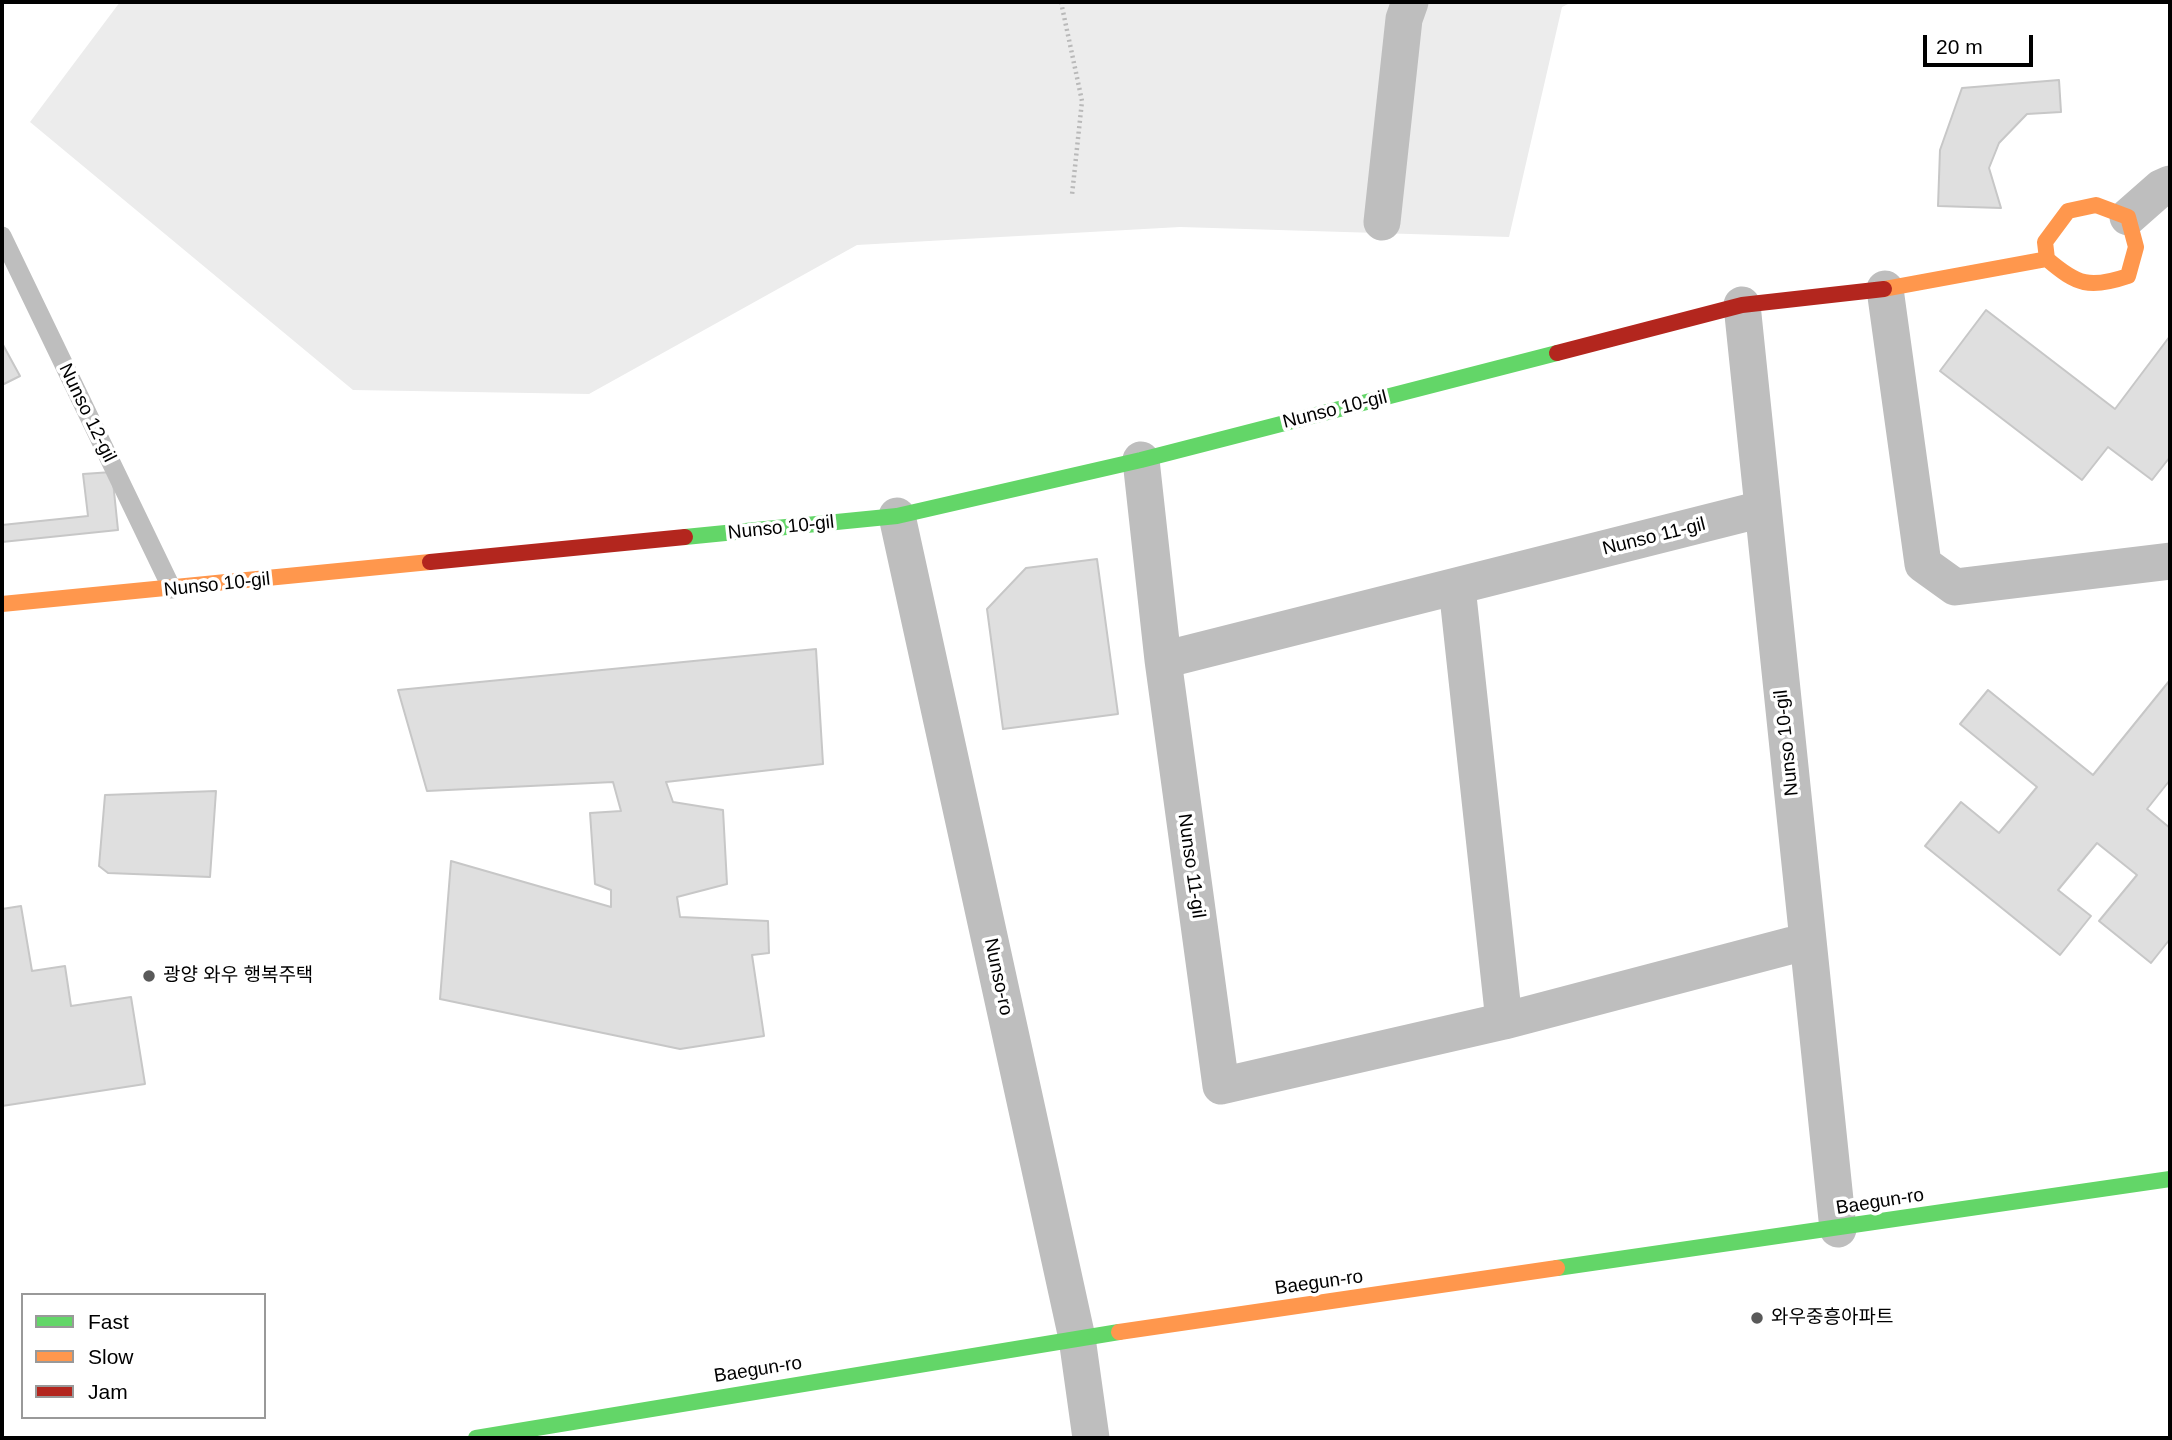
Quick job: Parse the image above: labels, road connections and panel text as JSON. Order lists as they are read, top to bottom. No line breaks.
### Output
{"streets":{"street":["Nunso 10-gil","Nunso 11-gil","Nunso-ro","Baegun-ro"],"lane":["Nunso 12-gil"]},"crossings":[["Nunso 10-gil","Nunso 12-gil"],["Nunso 10-gil","Nunso 11-gil"],["Nunso 10-gil","Nunso-ro"],["Nunso 10-gil","Baegun-ro"],["Nunso-ro","Baegun-ro"]],"places":["광양 와우 행복주택","와우중흥아파트"],"legend":["Fast","Slow","Jam"],"scale_bar":"20 m"}
